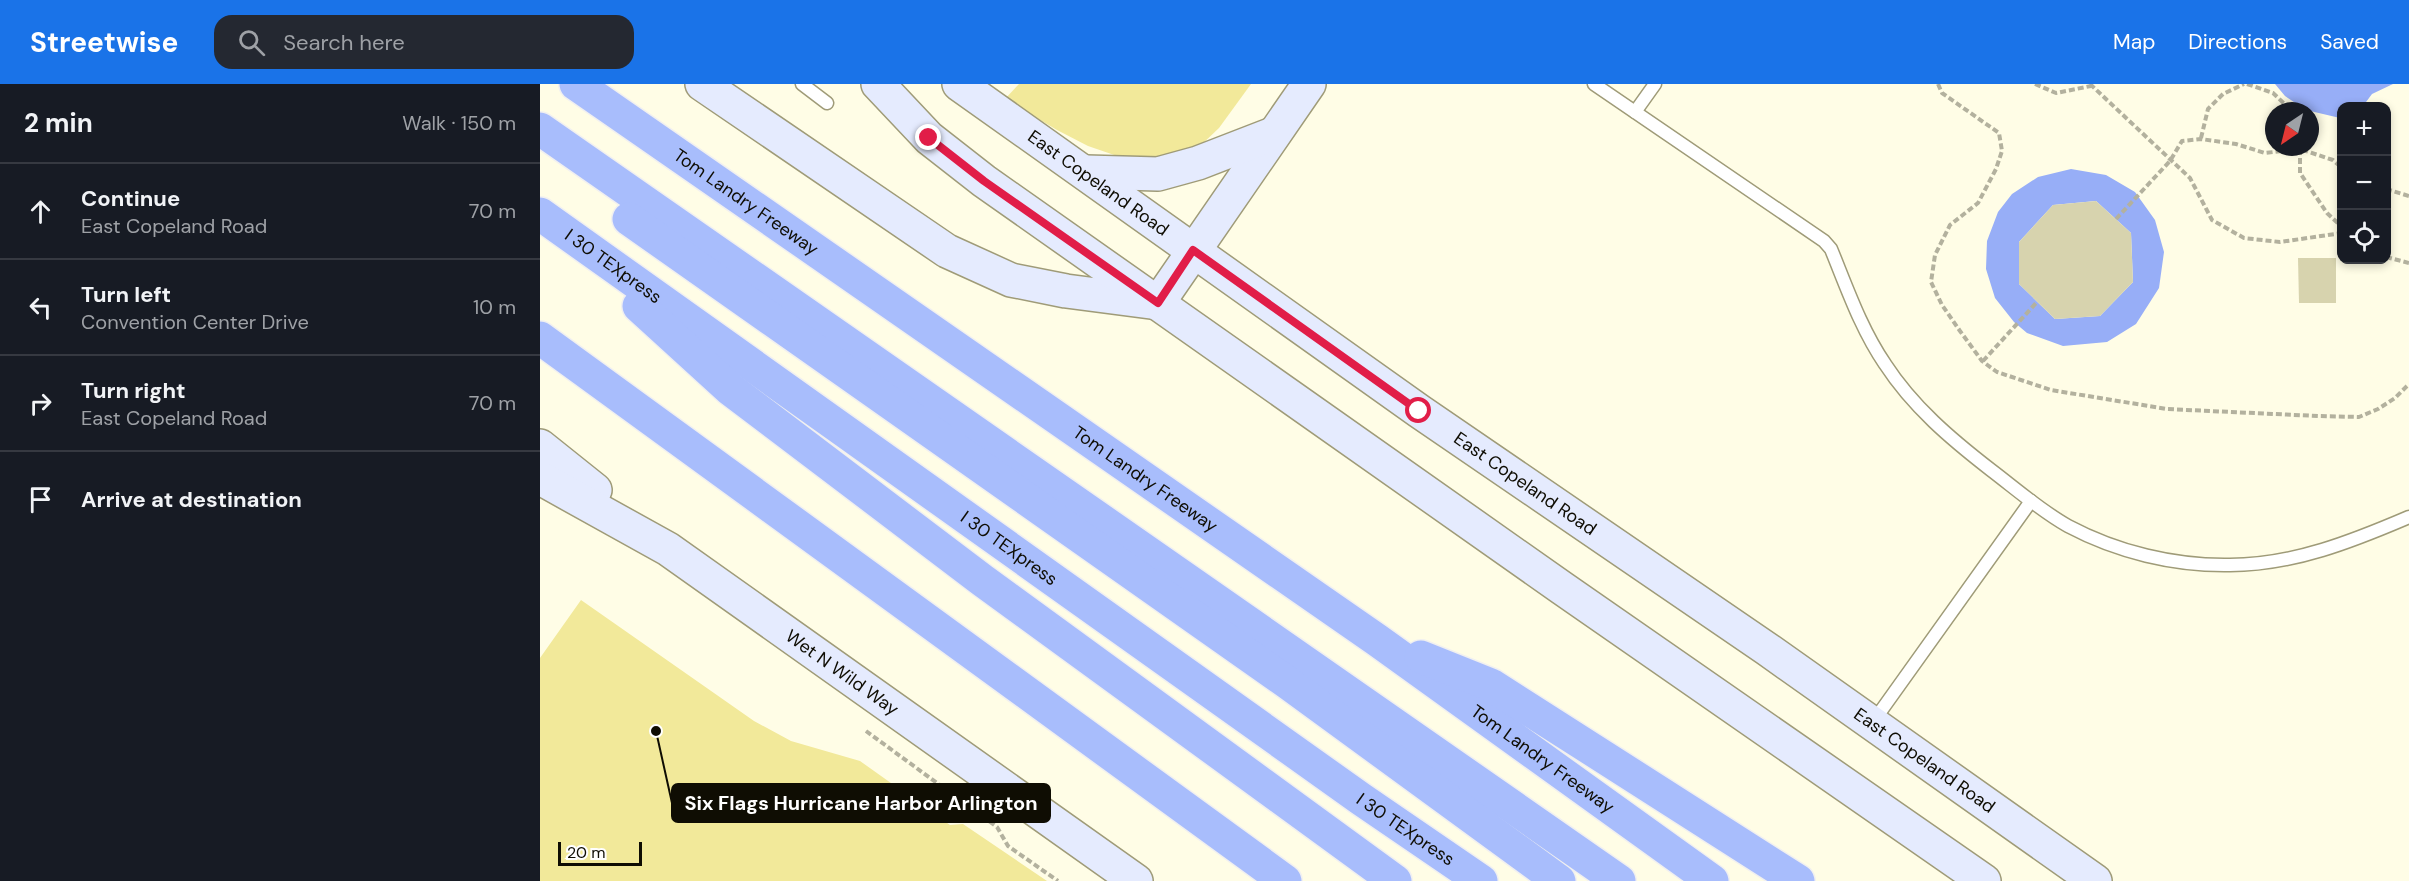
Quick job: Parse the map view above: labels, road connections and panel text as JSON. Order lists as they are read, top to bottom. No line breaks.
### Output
{"streets":{"highway":["Tom Landry Freeway","I 30 TEXpress"],"main road":["East Copeland Road","Wet N Wild Way"]},"places":["Six Flags Hurricane Harbor Arlington"],"scale_bar":"20 m","north":"bottom left","page":{"header":"Streetwise","search":"Search here","nav":["Map","Directions","Saved"],"heading":["2 min","Walk · 150 m"],"map_buttons":["+","−"],"list":[["Continue","East Copeland Road","70 m"],["Turn left","Convention Center Drive","10 m"],["Turn right","East Copeland Road","70 m"],"Arrive at destination"],"scale":"20 m"}}
